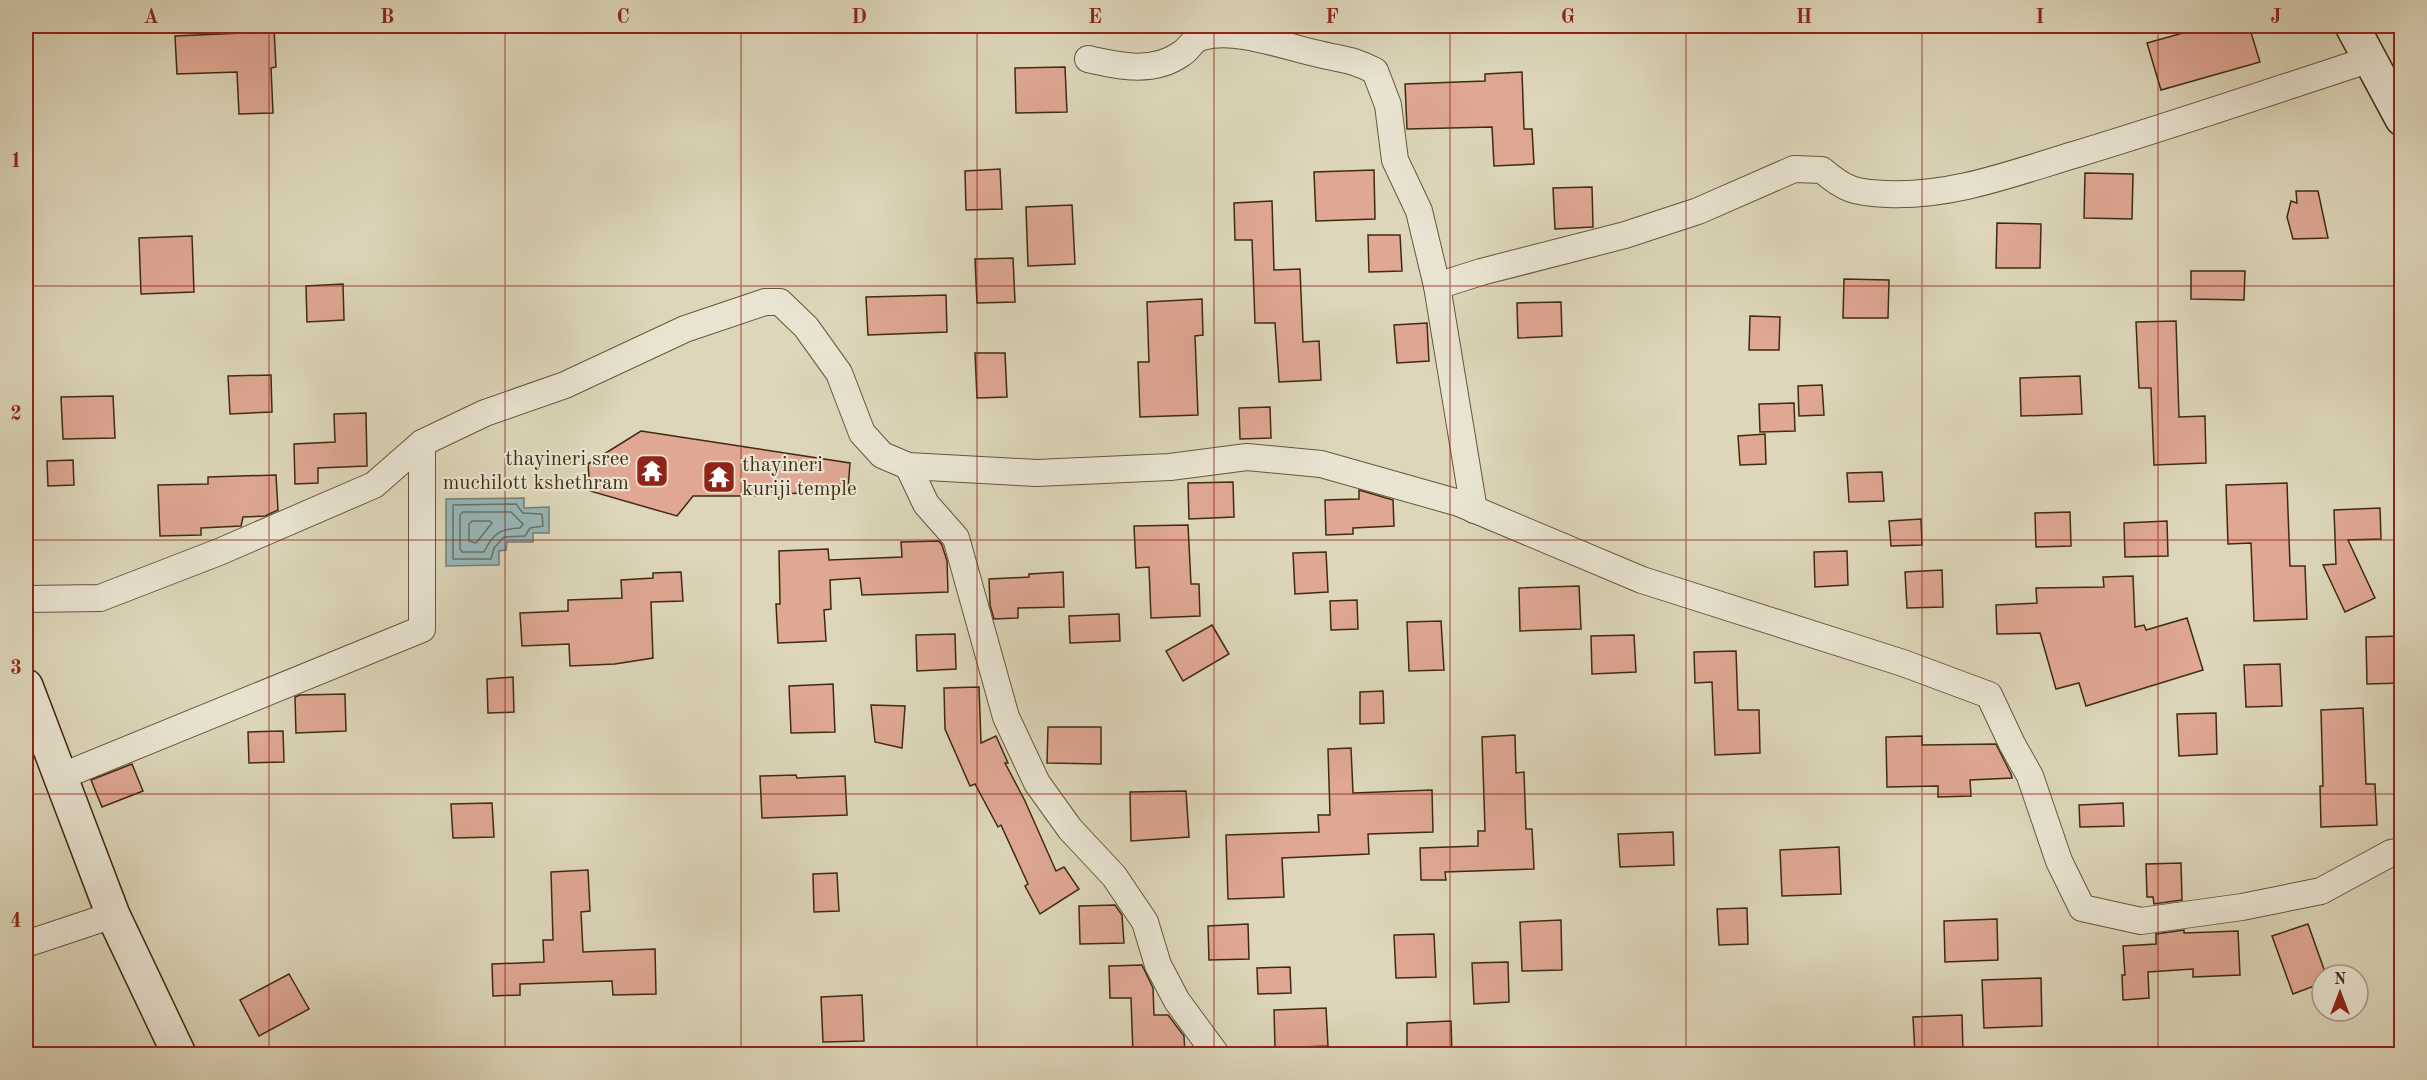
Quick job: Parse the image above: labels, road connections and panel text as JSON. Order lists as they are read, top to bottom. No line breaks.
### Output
{"places":{"temple":["thayineri sree muchilott kshethram","thayineri kuriji temple"]},"north":"top","grid":{"columns":["A","B","C","D","E","F","G","H","I","J"],"rows":["1","2","3","4"]}}
